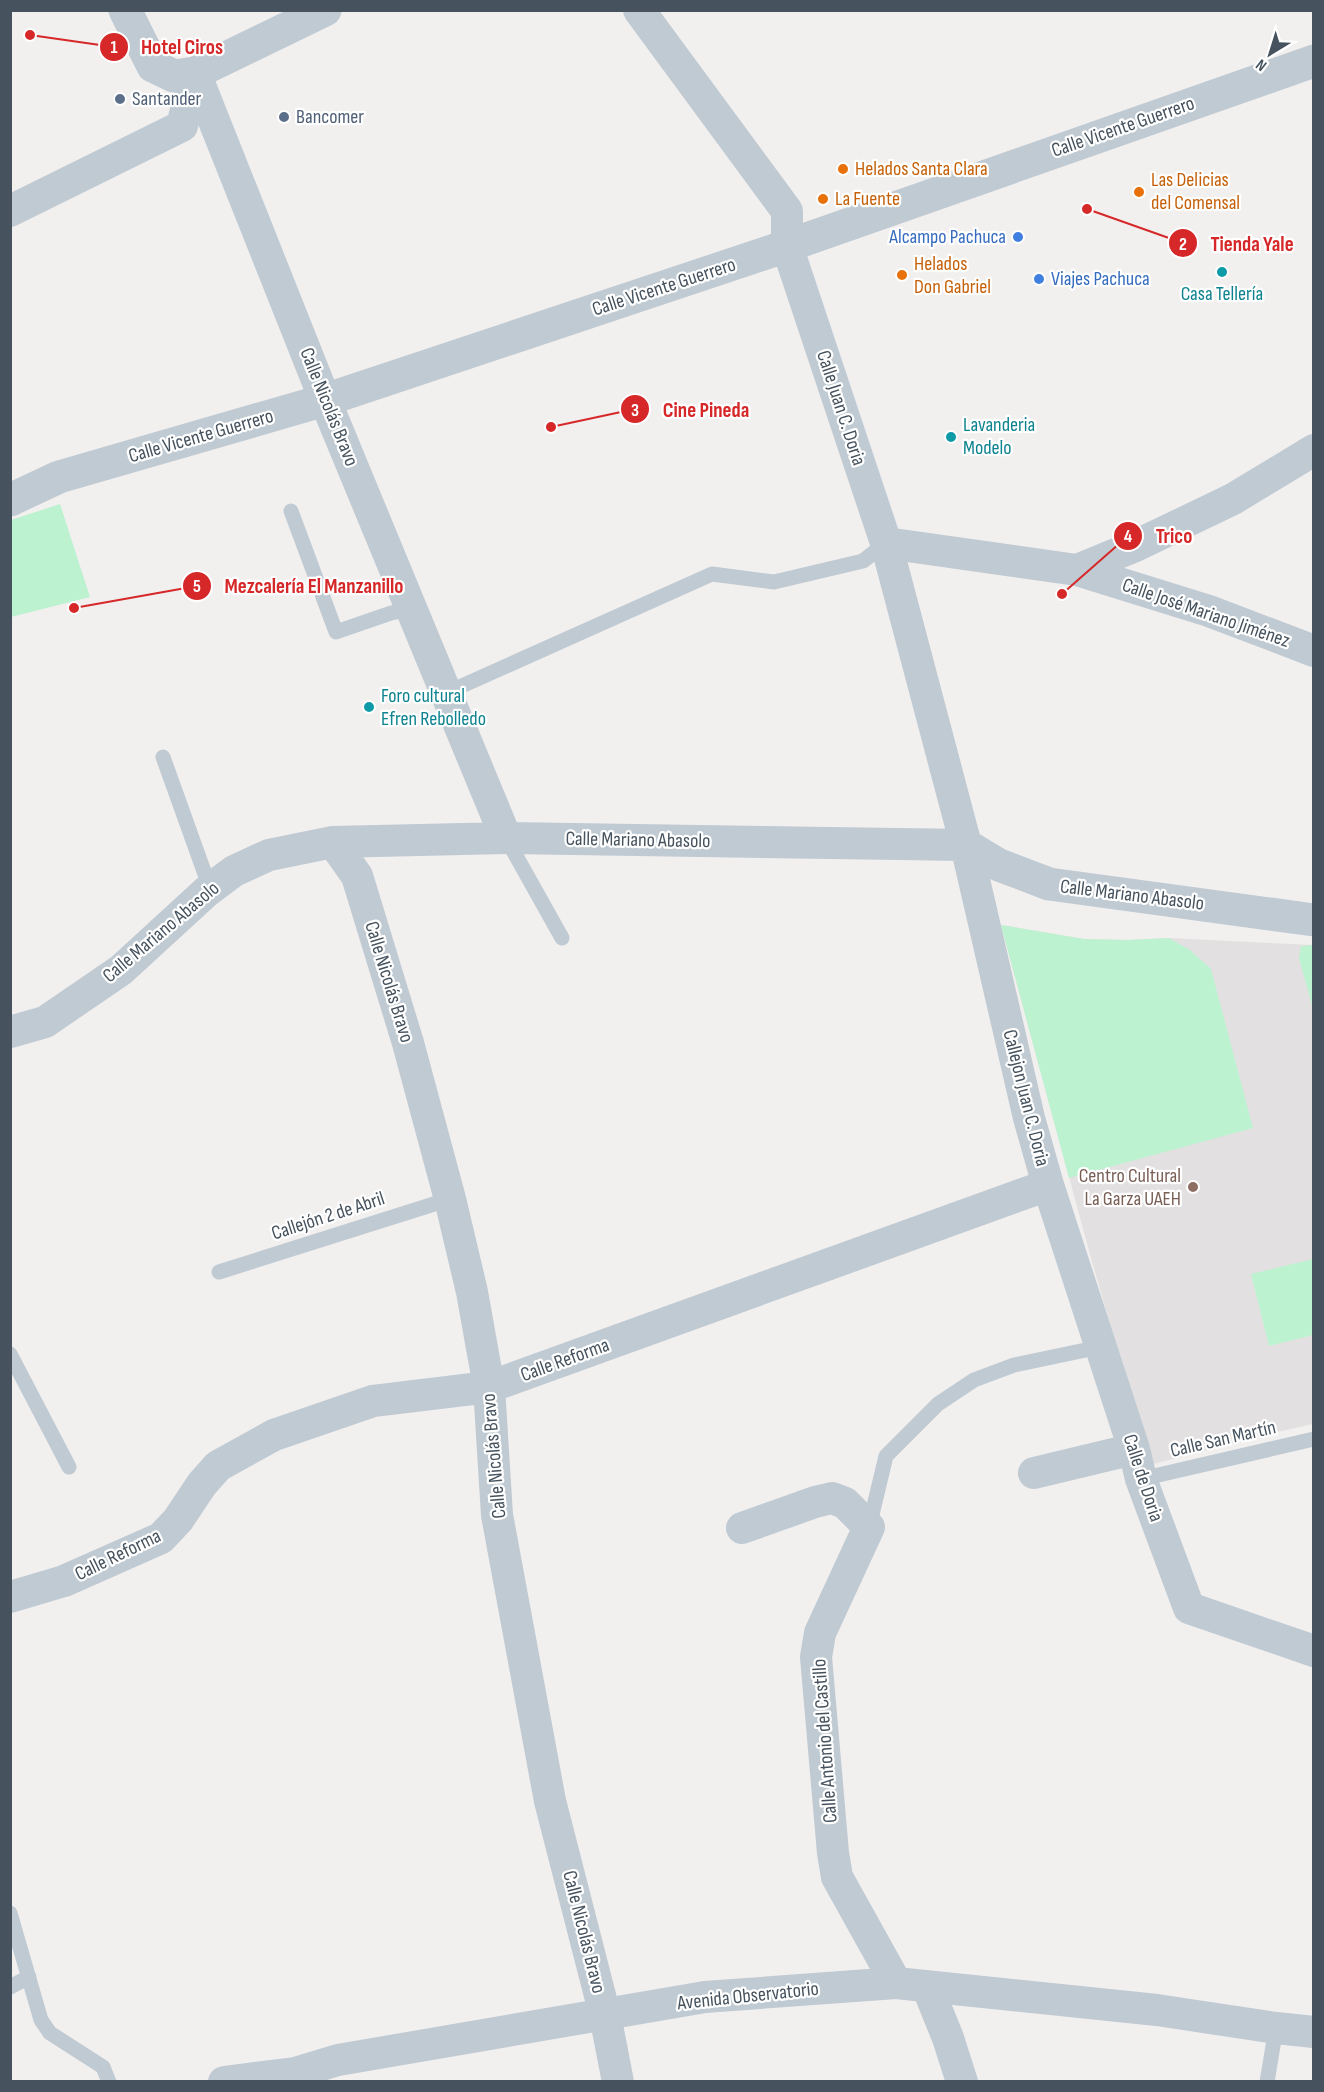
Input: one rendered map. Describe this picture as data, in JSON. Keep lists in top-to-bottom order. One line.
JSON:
{"streets":{"street":["Calle Vicente Guerrero","Calle Nicolás Bravo","Calle Juan C. Doria","Calle José Mariano Jiménez","Calle Mariano Abasolo","Callejon Juan C. Doria","Calle Reforma","Calle de Doria","Calle Antonio del Castillo","Avenida Observatorio"],"lane":["Callejón 2 de Abril","Calle San Martín"]},"crossings":[["Calle Vicente Guerrero","Calle Nicolás Bravo"],["Calle Vicente Guerrero","Calle Juan C. Doria"],["Calle Nicolás Bravo","Calle Mariano Abasolo"],["Calle Nicolás Bravo","Callejón 2 de Abril"],["Calle Nicolás Bravo","Calle Reforma"],["Calle Nicolás Bravo","Avenida Observatorio"],["Calle Juan C. Doria","Calle José Mariano Jiménez"],["Calle Juan C. Doria","Calle Mariano Abasolo"],["Calle Juan C. Doria","Callejon Juan C. Doria"],["Calle Mariano Abasolo","Callejon Juan C. Doria"],["Callejon Juan C. Doria","Calle Reforma"],["Callejon Juan C. Doria","Calle de Doria"],["Callejon Juan C. Doria","Calle Antonio del Castillo"],["Calle San Martín","Calle de Doria"],["Calle de Doria","Calle Antonio del Castillo"],["Calle Antonio del Castillo","Avenida Observatorio"]],"places":["Hotel Ciros","Santander","Bancomer","Helados Santa Clara","Las Delicias del Comensal","La Fuente","Tienda Yale","Alcampo Pachuca","Casa Tellería","Helados Don Gabriel","Viajes Pachuca","Cine Pineda","Lavanderia Modelo","Trico","Mezcalería El Manzanillo","Foro cultural Efren Rebolledo","Centro Cultural La Garza UAEH"],"north":"bottom left"}
